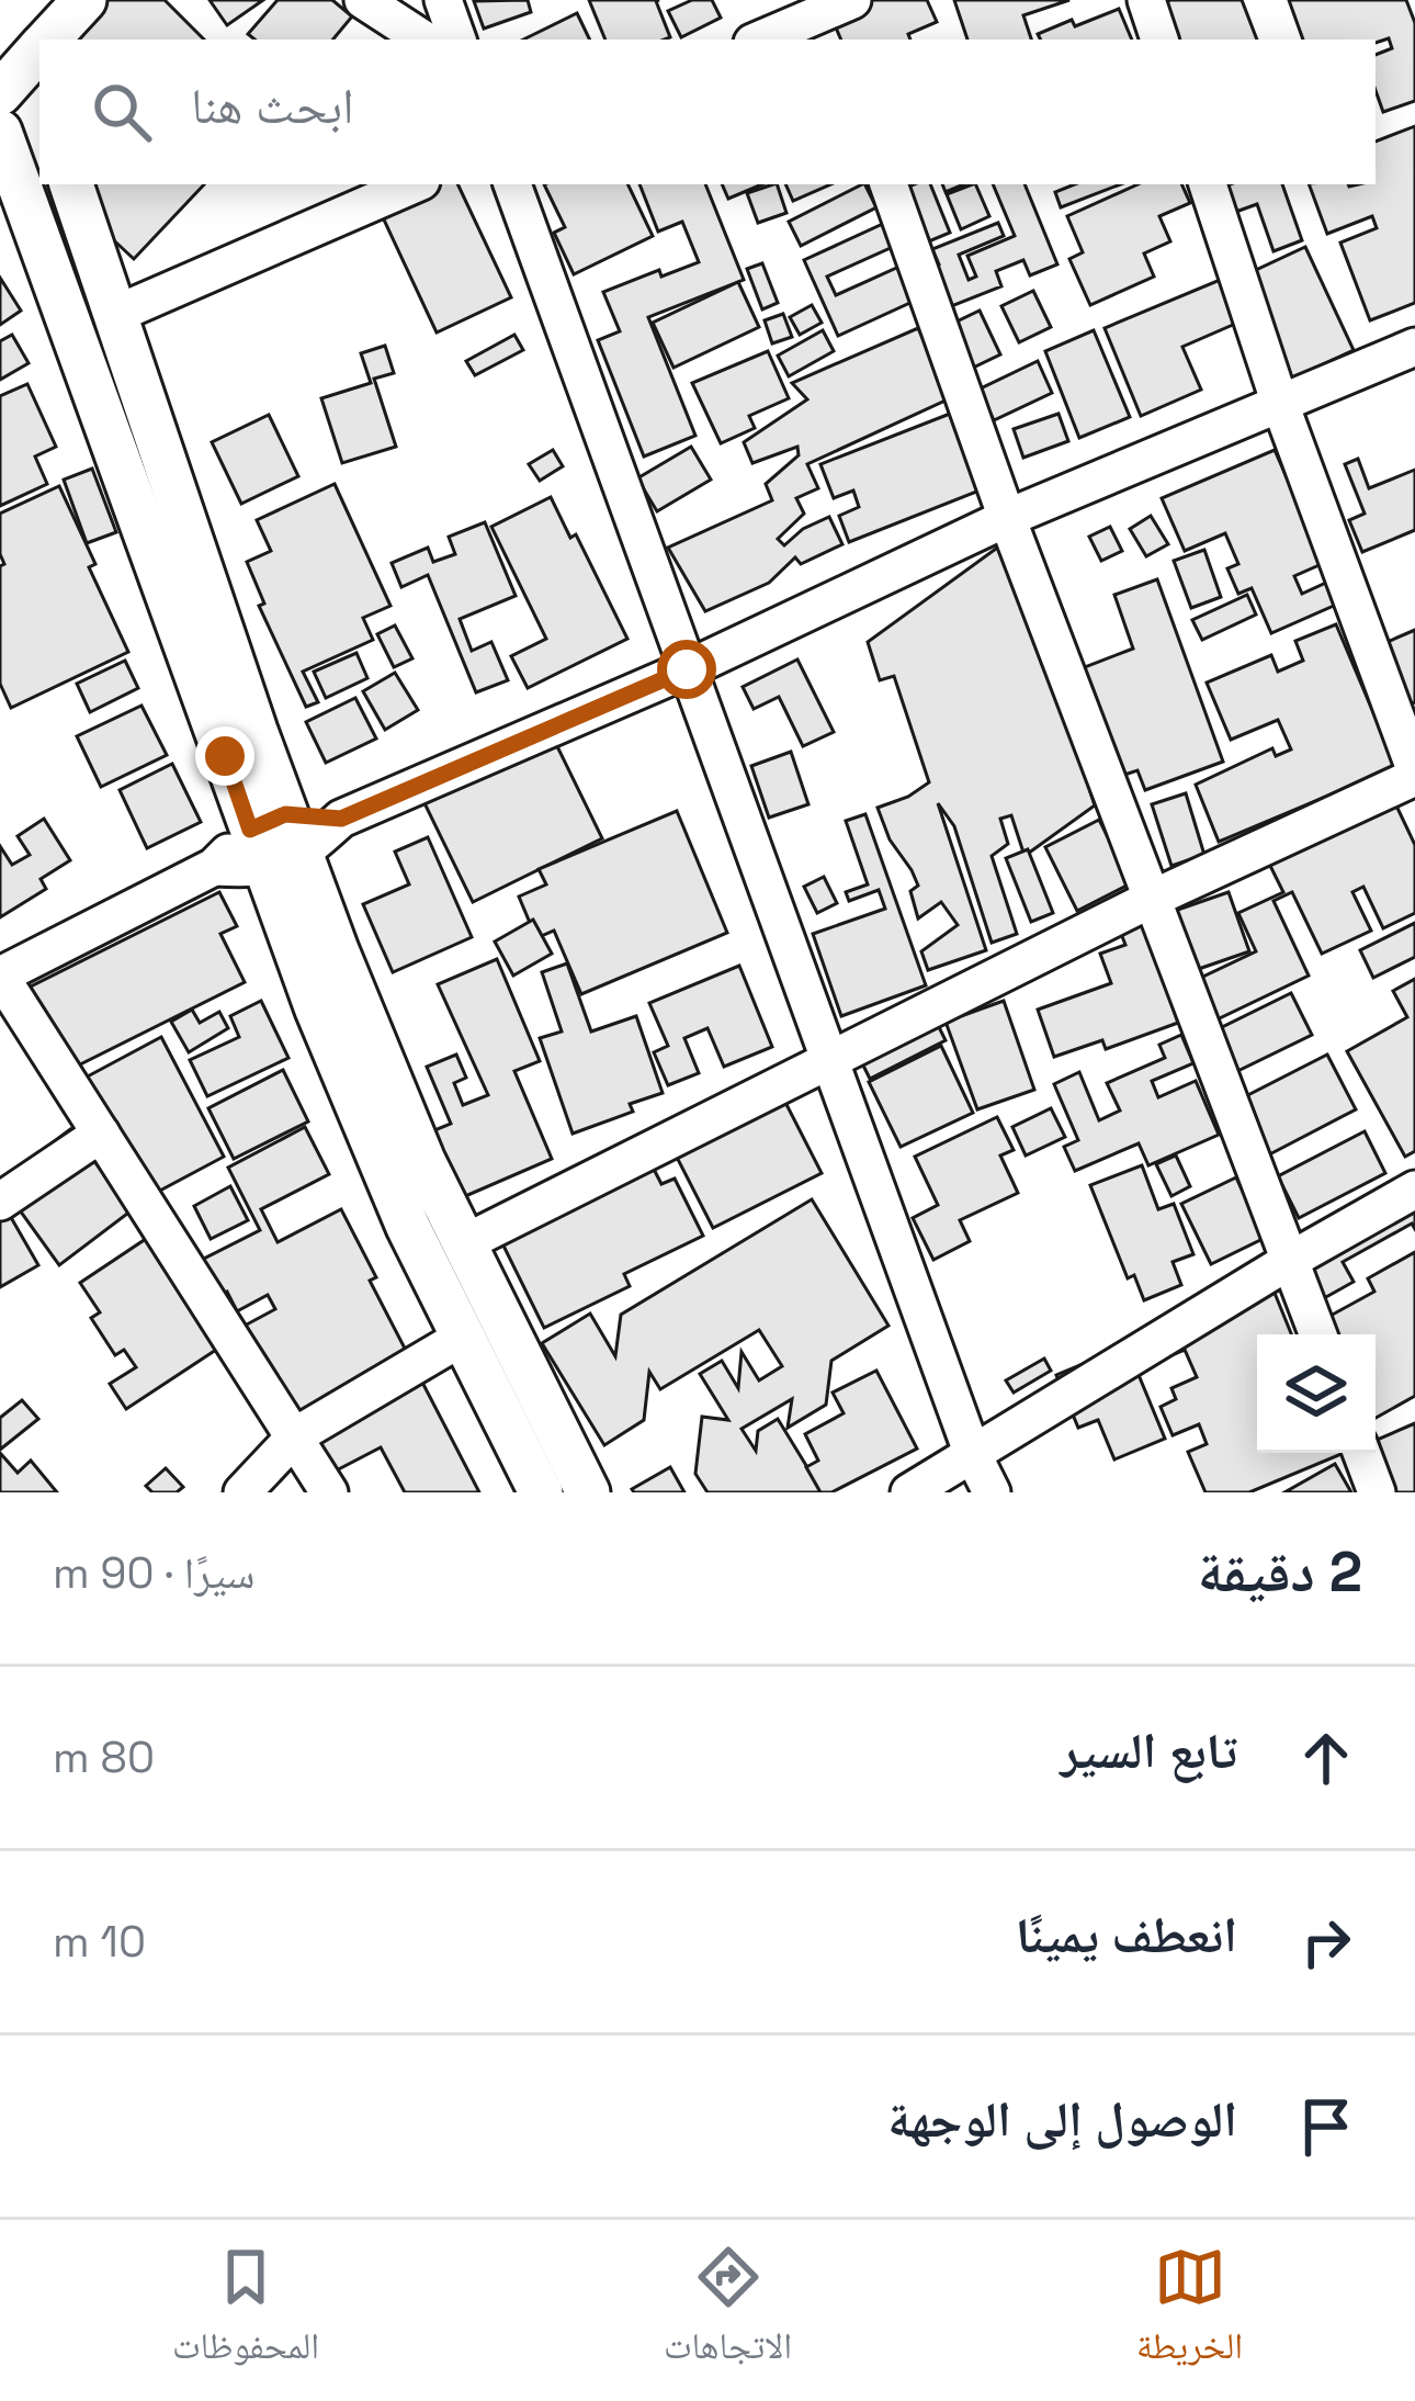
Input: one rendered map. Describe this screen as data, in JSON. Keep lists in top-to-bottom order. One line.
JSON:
{"page":{"search":"ابحث هنا","heading":["2 دقيقة","سيرًا · 90 m"],"list":[["تابع السير","80 m"],["انعطف يمينًا","10 m"],"الوصول إلى الوجهة"],"nav":["الخريطة","الاتجاهات","المحفوظات"]}}
